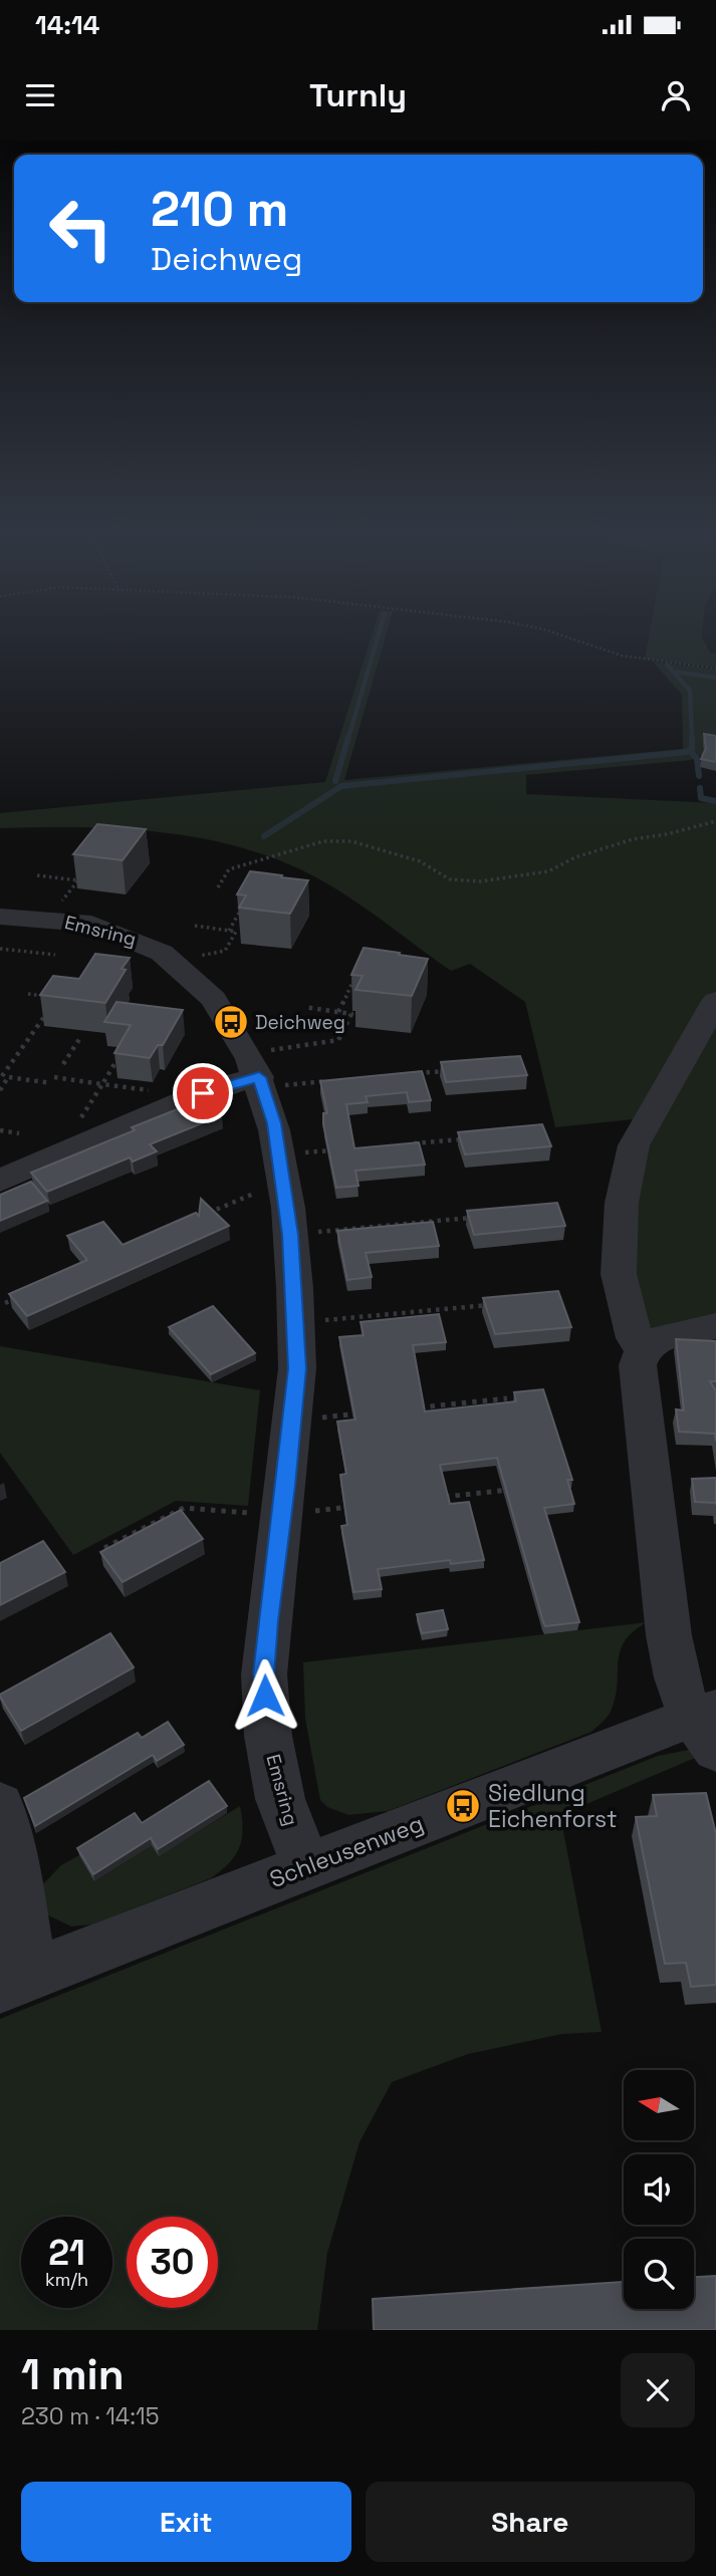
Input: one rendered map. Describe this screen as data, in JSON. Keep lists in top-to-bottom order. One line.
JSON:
{"streets":{"street":["Emsring","Schleusenweg"]},"crossings":[["Emsring","Schleusenweg"]],"places":{"bus stop":["Deichweg","Siedlung Eichenforst"]},"north":"left","page":{"status":"14:14","header":"Turnly","turn":["210 m","Deichweg"],"speed":"21 km/h","limit":"30","heading":["1 min","230 m · 14:15"],"buttons":["Exit","Share"]}}
